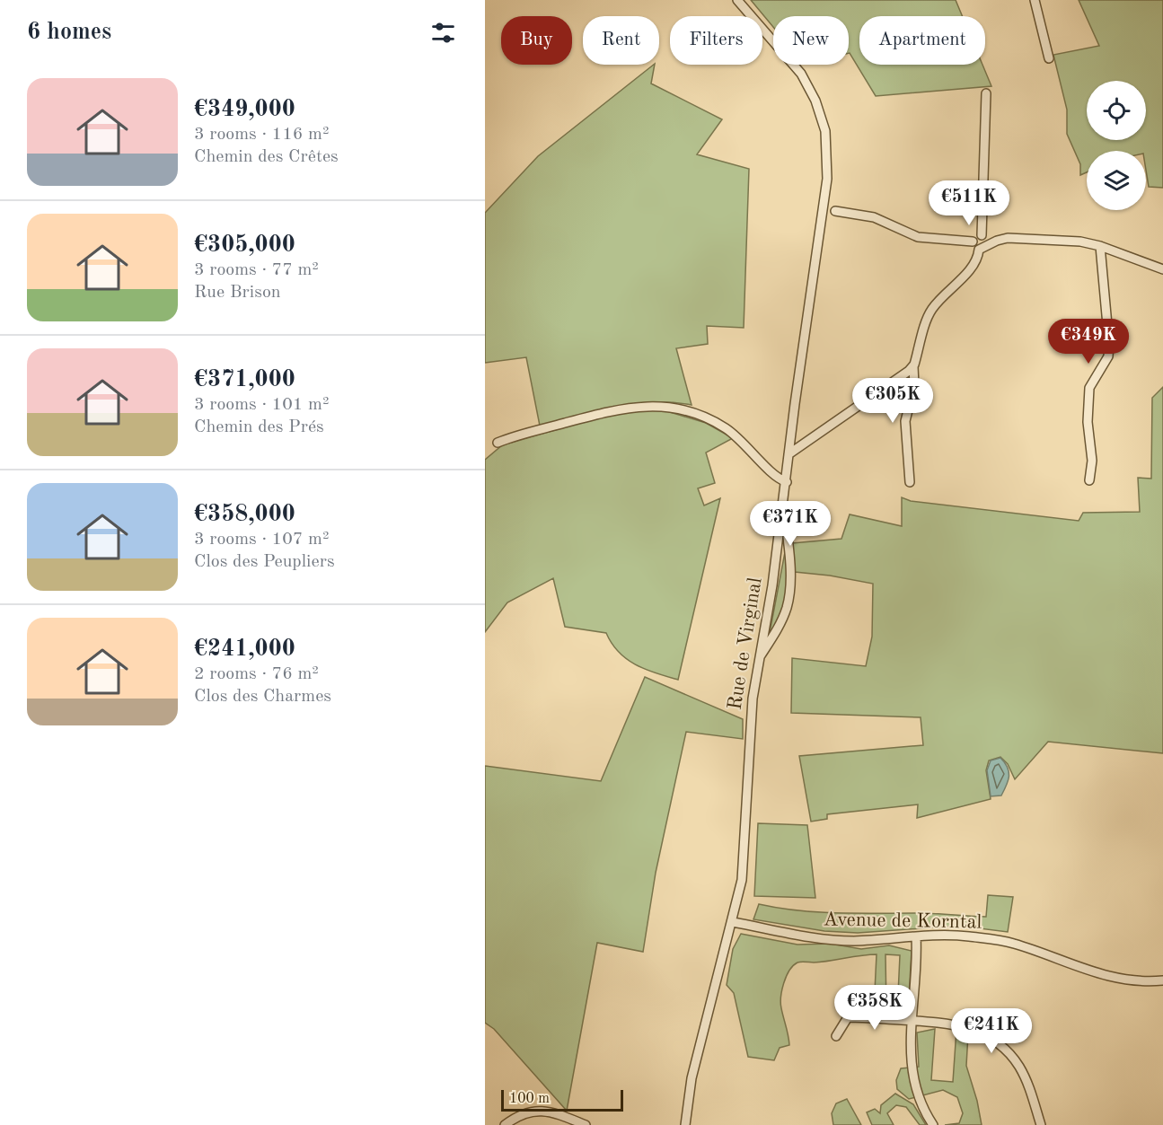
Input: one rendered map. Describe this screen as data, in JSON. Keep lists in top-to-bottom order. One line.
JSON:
{"streets":{"street":["Rue de Virginal","Avenue de Korntal"]},"crossings":[["Rue de Virginal","Avenue de Korntal"]],"scale_bar":"100 m","page":{"heading":"6 homes","chip":["Buy","Rent","Filters","New","Apartment"],"list":[{"name":"€349,000","note":"3 rooms · 116 m² · Chemin des Crêtes"},{"name":"€305,000","note":"3 rooms · 77 m² · Rue Brison"},{"name":"€371,000","note":"3 rooms · 101 m² · Chemin des Prés"},{"name":"€358,000","note":"3 rooms · 107 m² · Clos des Peupliers"},{"name":"€241,000","note":"2 rooms · 76 m² · Clos des Charmes"}],"price":["€511K","€349K","€305K","€371K","€358K","€241K"],"scale":"100 m"}}
